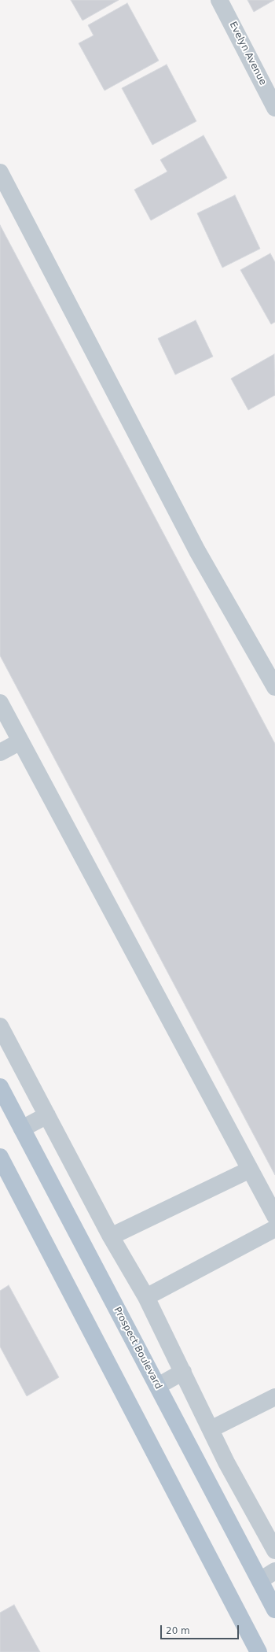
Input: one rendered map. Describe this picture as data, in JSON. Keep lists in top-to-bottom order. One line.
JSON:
{"streets":{"main road":["Prospect Boulevard"],"street":["Evelyn Avenue"]},"scale_bar":"20 m"}
